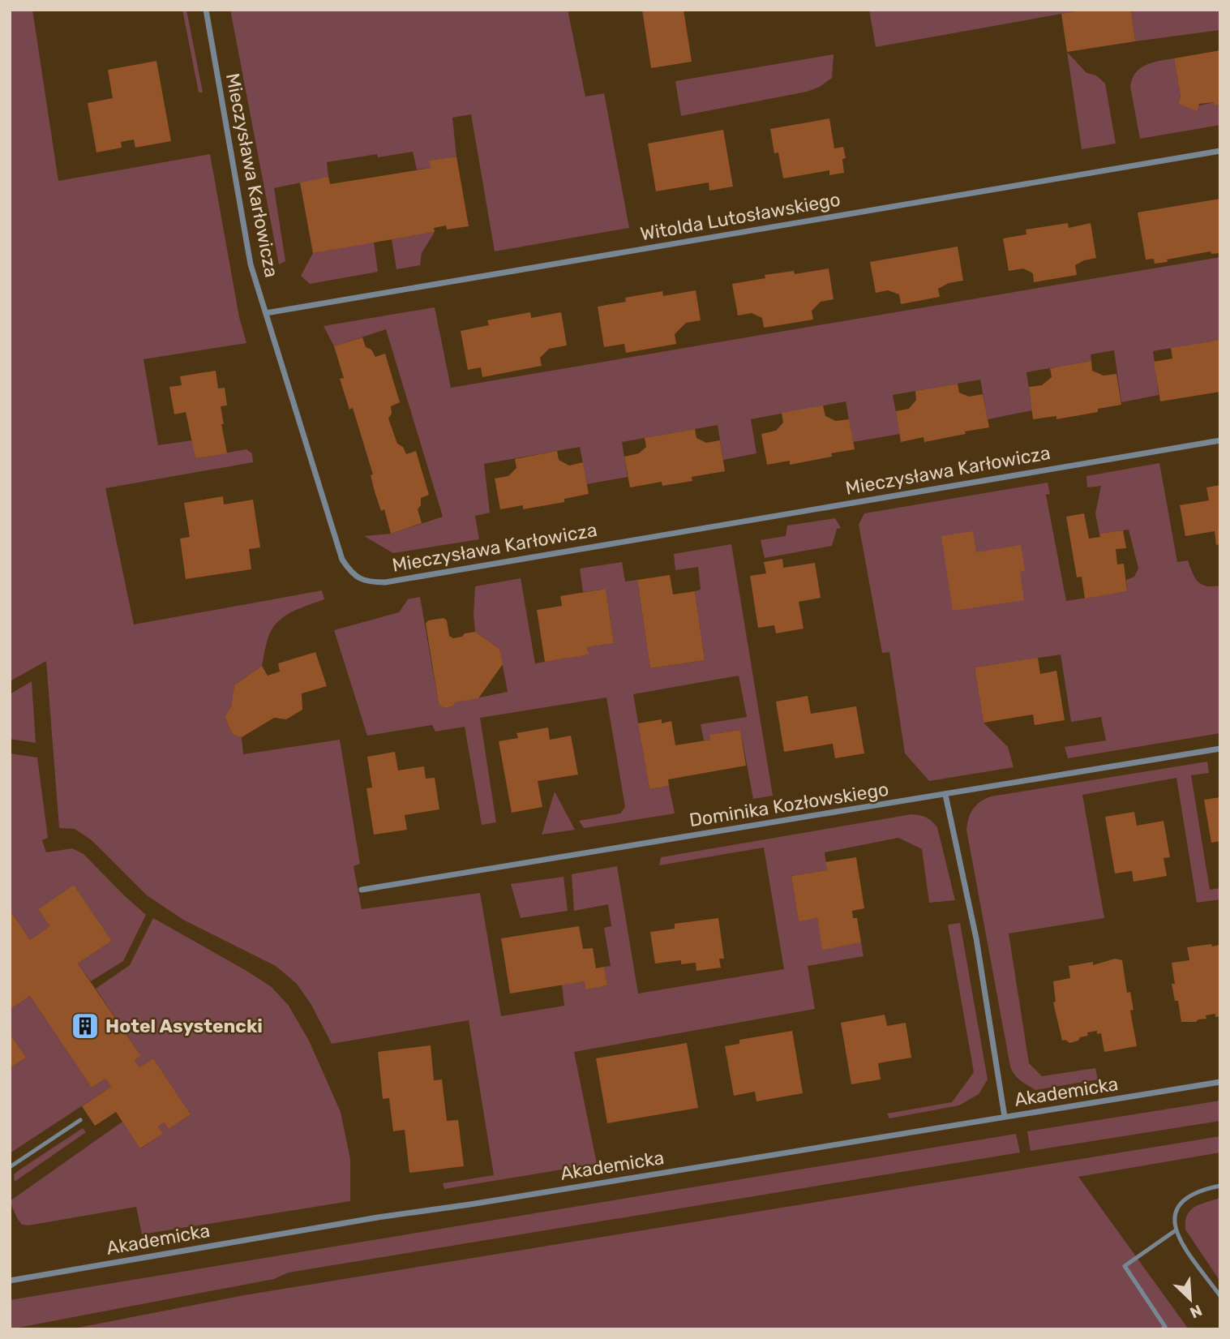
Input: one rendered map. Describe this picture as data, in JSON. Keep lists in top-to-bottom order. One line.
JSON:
{"streets":{"street":["Mieczysława Karłowicza","Witolda Lutosławskiego","Dominika Kozłowskiego","Akademicka"]},"crossings":[["Mieczysława Karłowicza","Witolda Lutosławskiego"]],"places":{"building":["Hotel Asystencki"]},"north":"bottom right"}
